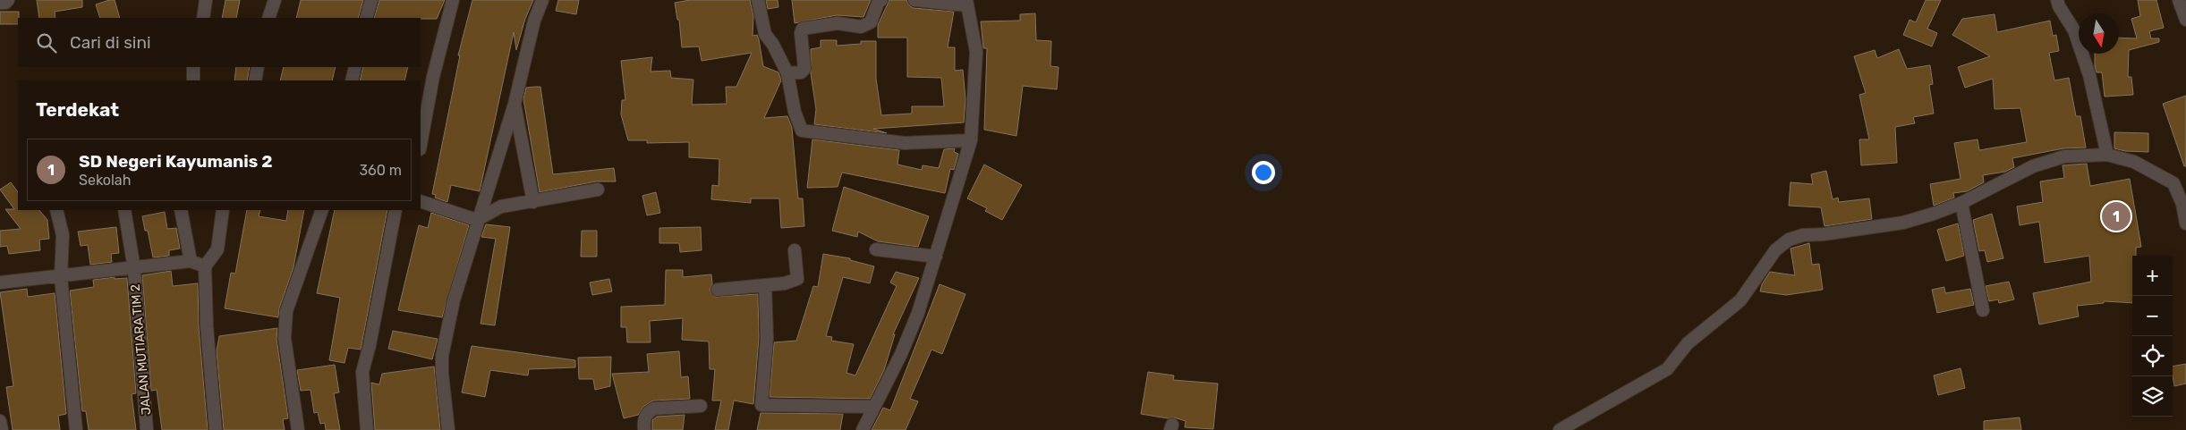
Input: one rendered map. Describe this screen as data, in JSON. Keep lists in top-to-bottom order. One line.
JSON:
{"streets":{"street":["JALAN MUTIARA TIM 2"]},"north":"bottom","page":{"search":"Cari di sini","heading":"Terdekat","list":[{"mark":"1","name":"SD Negeri Kayumanis 2","note":"Sekolah","value":"360 m"}],"pins":"1","map_buttons":["+","−"]}}
